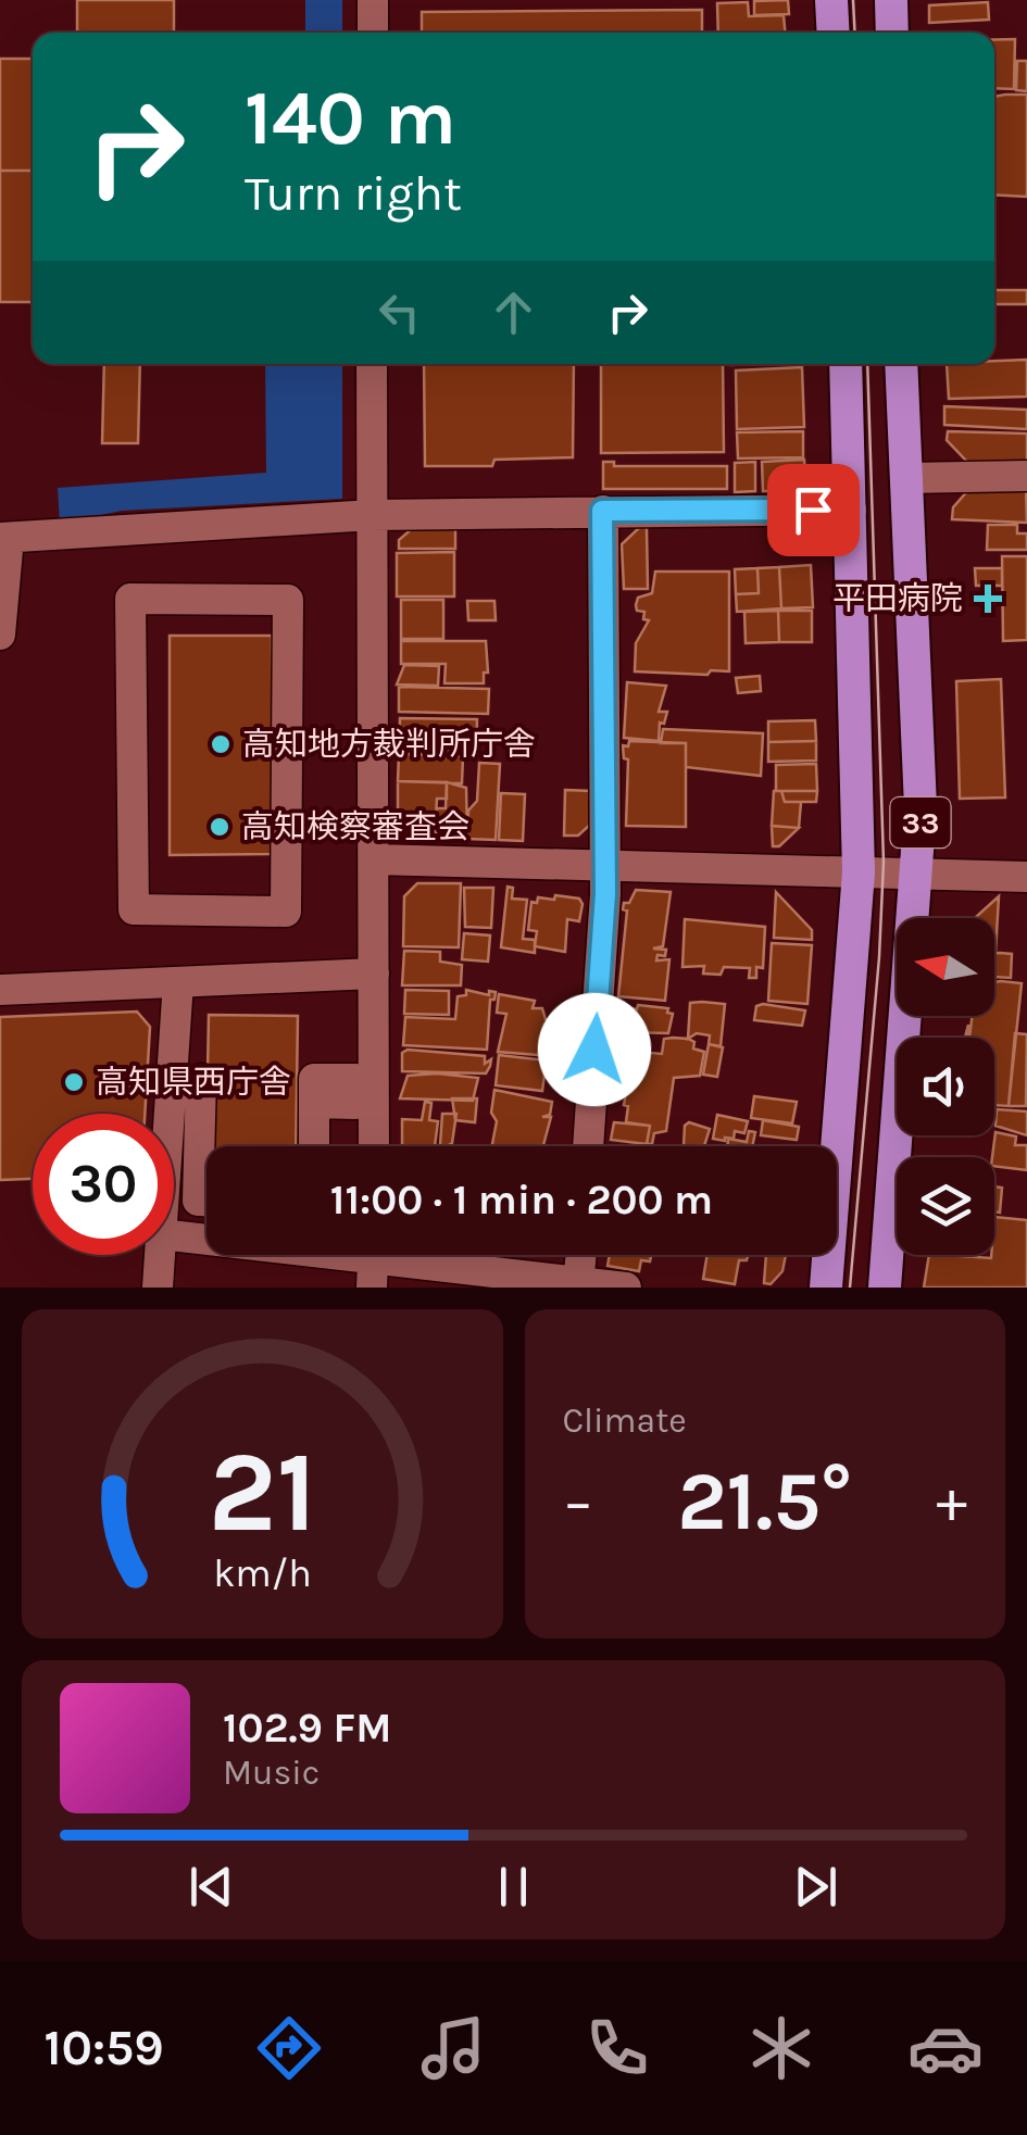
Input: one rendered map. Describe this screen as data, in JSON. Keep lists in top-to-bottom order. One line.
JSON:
{"streets":{"highway":["33"]},"places":{"health":["平田病院"],"other":["高知地方裁判所庁舎","高知検察審査会","高知県西庁舎"]},"north":"left","page":{"turn":["140 m","Turn right"],"limit":"30","trip":"11:00 · 1 min · 200 m","tile":"Climate","heat":["−","21.5°","+"],"song":["102.9 FM","Music"],"tabs":"10:59","gauge":["21","km/h"]}}
